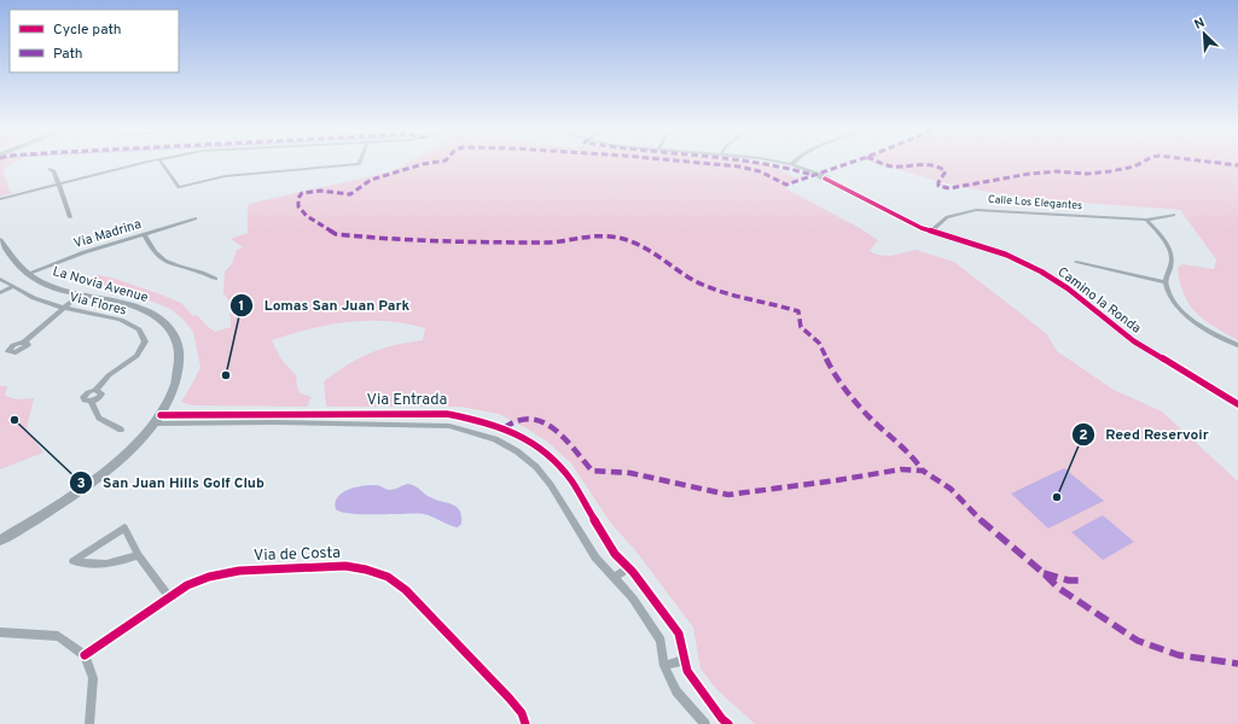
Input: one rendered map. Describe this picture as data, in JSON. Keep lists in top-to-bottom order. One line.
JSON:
{"streets":{"main road":["La Novia Avenue"],"street":["Calle Los Elegantes","Via Madrina","Camino la Ronda","Via Flores","Via Entrada","Via de Costa"]},"crossings":[["Calle Los Elegantes","Camino la Ronda"],["Via Madrina","La Novia Avenue"],["La Novia Avenue","Via Entrada"]],"places":["Lomas San Juan Park","San Juan Hills Golf Club","Reed Reservoir"],"legend":["Cycle path","Path"],"north":"top left"}
